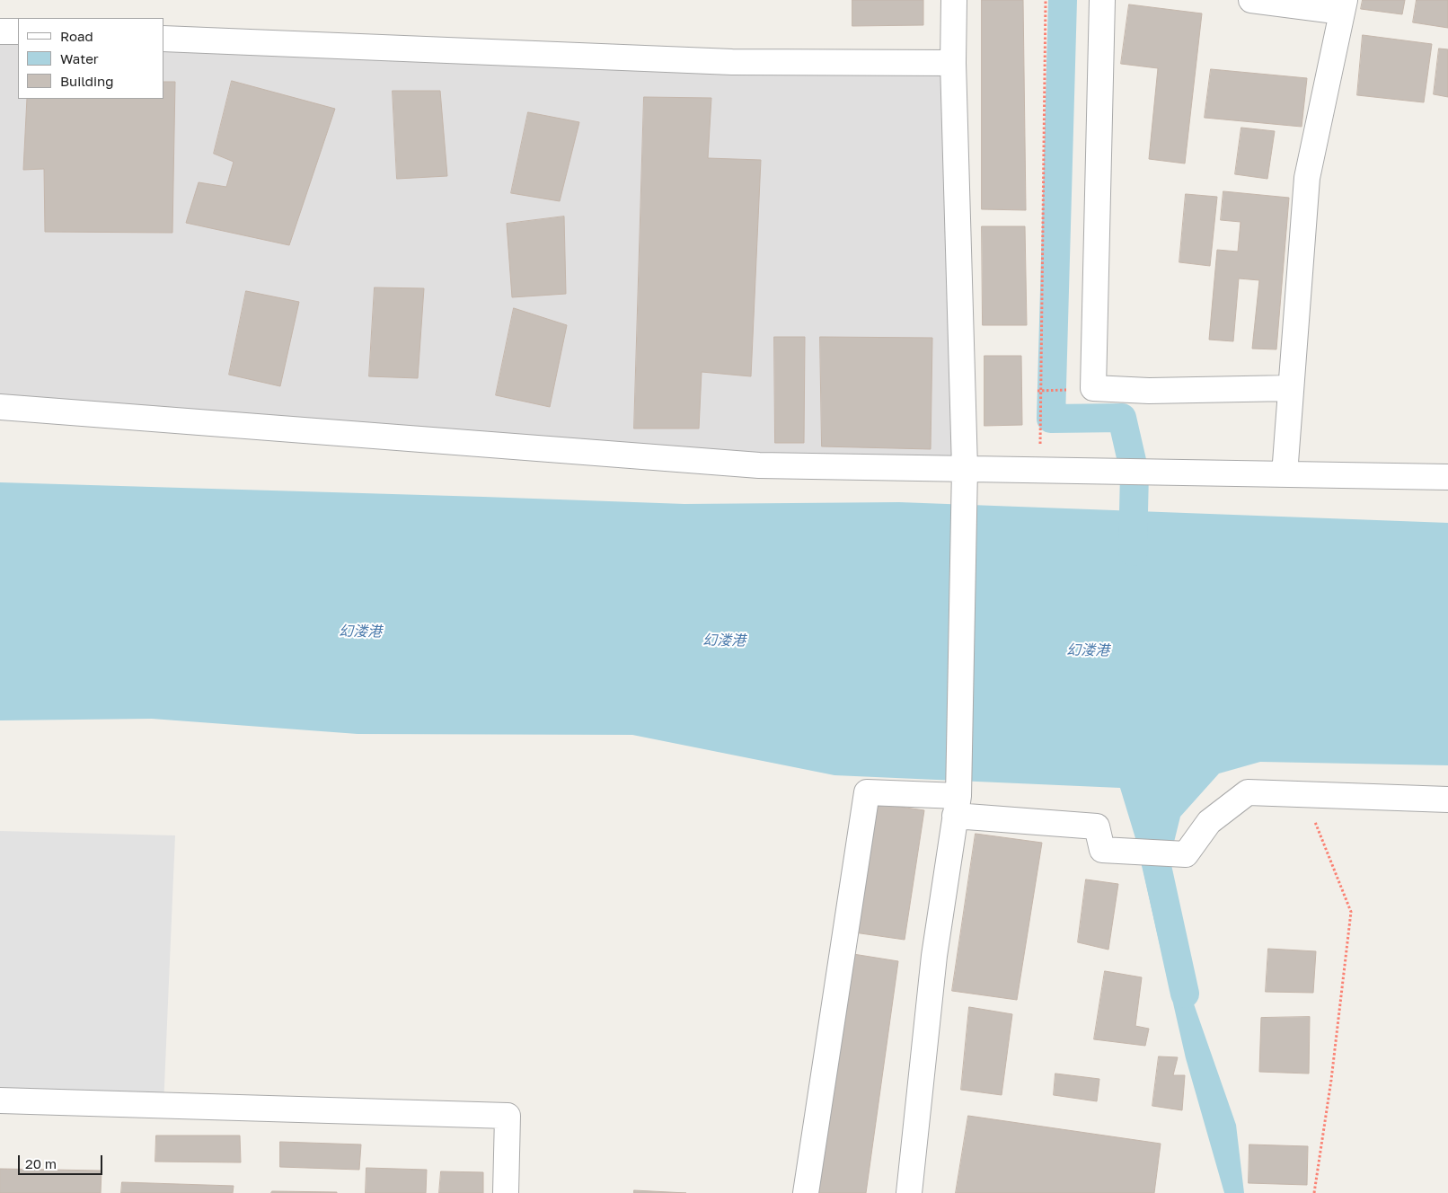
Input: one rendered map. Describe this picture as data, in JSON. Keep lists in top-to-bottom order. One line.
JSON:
{"water":["幻溇港"],"legend":["Road","Water","Building"],"scale_bar":"20 m"}
